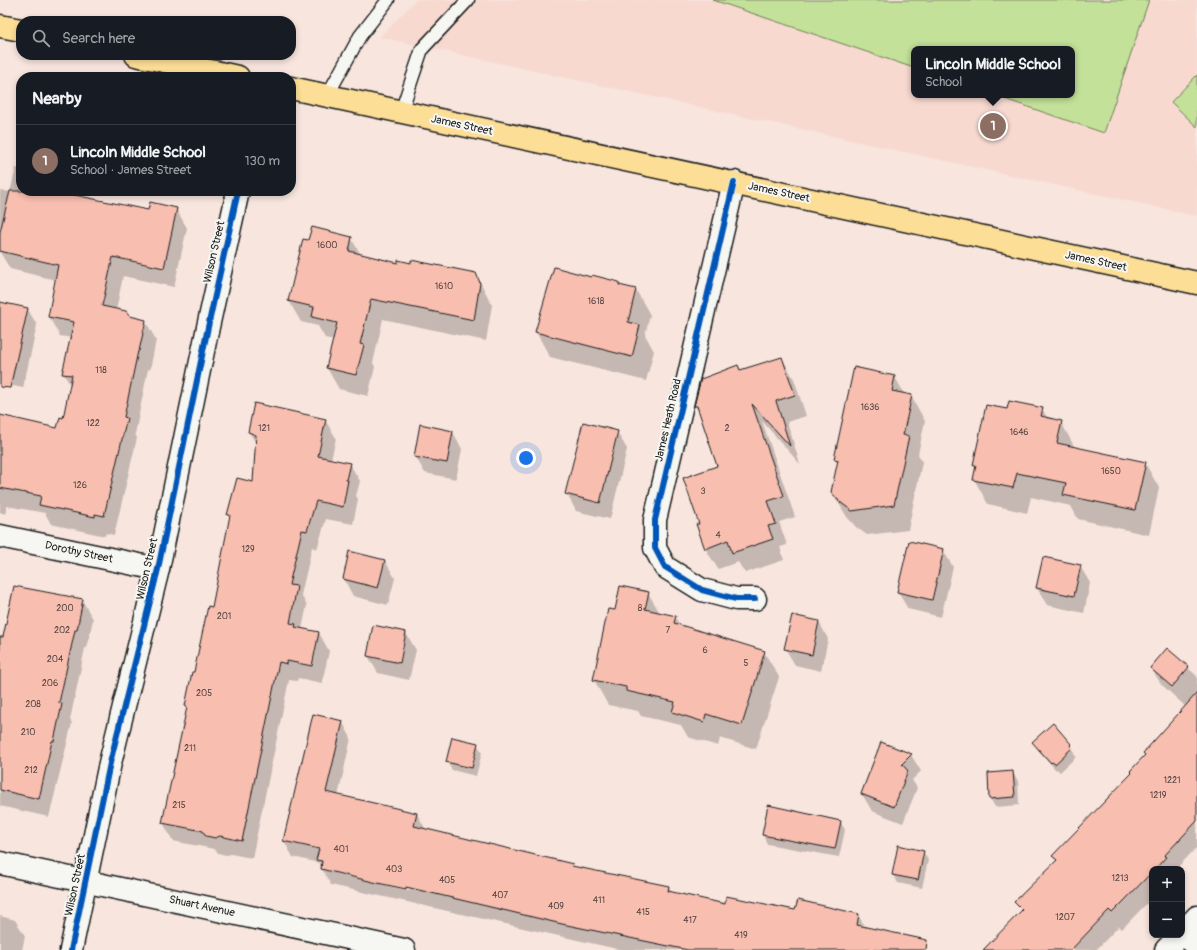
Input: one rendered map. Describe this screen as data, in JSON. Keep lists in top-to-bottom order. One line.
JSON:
{"streets":{"main road":["James Street"],"street":["Wilson Street","James Heath Road","Dorothy Street","Shuart Avenue"]},"crossings":[["James Street","James Heath Road"],["Wilson Street","Dorothy Street"],["Wilson Street","Shuart Avenue"]],"house_numbers":["1600","1610","1618","118","1636","122","121","2","1646","1650","126","3","4","129","200","8","201","202","7","6","204","5","206","205","208","210","211","212","1221","1219","215","401","403","1213","405","407","411","409","415","1207","417","419"],"page":{"search":"Search here","popup":["Lincoln Middle School","School"],"heading":"Nearby","pins":"1","list":[{"mark":"1","name":"Lincoln Middle School","note":"School · James Street","value":"130 m"}],"map_buttons":["+","−"]}}
